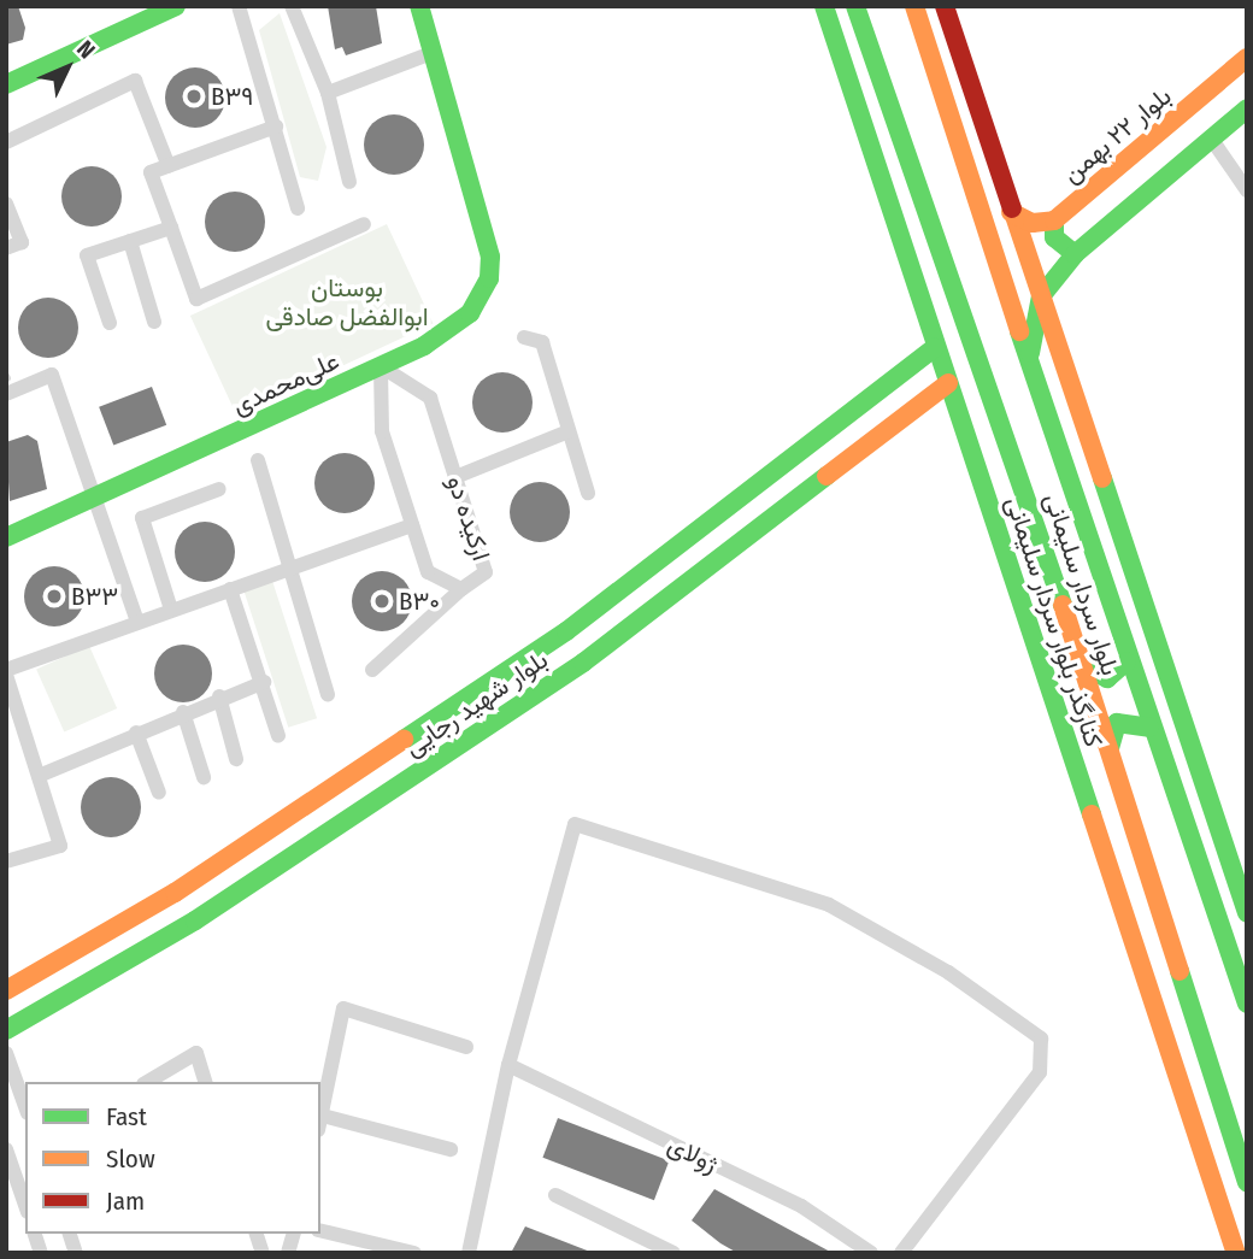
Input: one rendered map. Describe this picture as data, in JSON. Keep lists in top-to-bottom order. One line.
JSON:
{"streets":{"main road":["بلوار ۲۲ بهمن","علی‌محمدی","بلوار سردار سلیمانی","کنارگذر بلوار سردار سلیمانی","بلوار شهید رجایی"],"street":["ارکیده دو","ژولای"]},"crossings":[["علی‌محمدی","ارکیده دو"],["کنارگذر بلوار سردار سلیمانی","بلوار شهید رجایی"]],"parks":["بوستان ابوالفضل صادقی"],"places":["B۳۹","B۳۳","B۳۰"],"legend":["Fast","Slow","Jam"],"north":"top right"}
